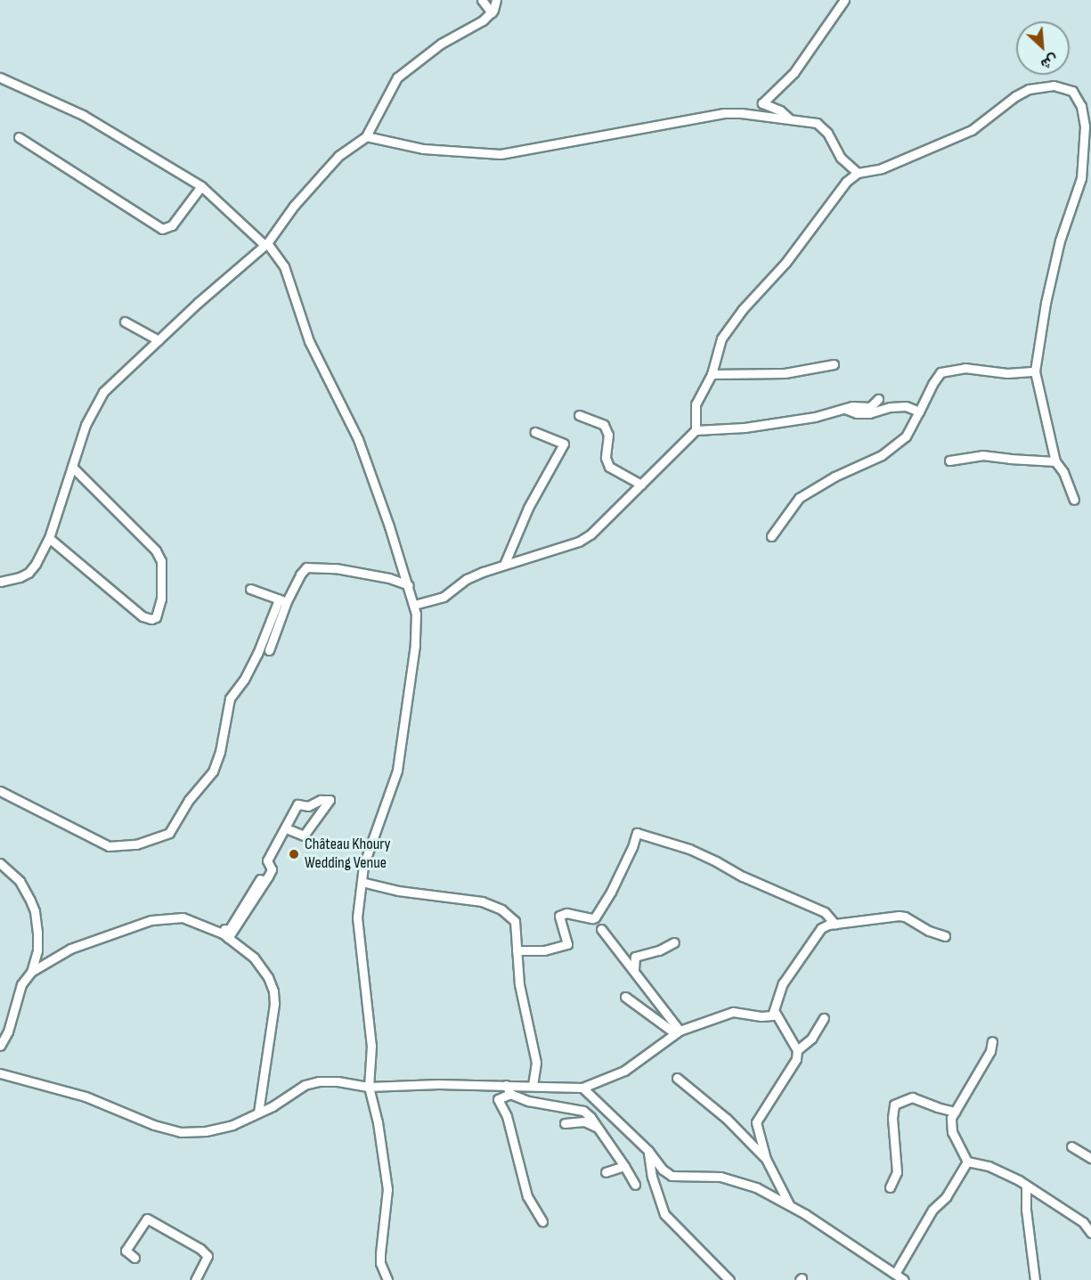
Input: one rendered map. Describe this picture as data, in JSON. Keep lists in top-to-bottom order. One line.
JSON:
{"places":["Château Khoury Wedding Venue"],"north":"bottom right"}
